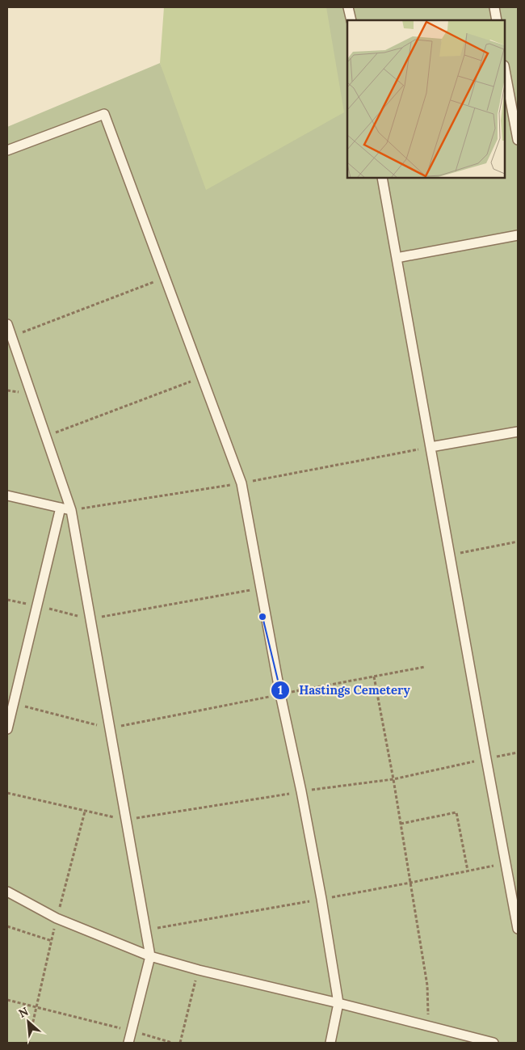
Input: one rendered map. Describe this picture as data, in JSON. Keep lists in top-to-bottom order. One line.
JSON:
{"places":["Hastings Cemetery"],"north":"top left"}
